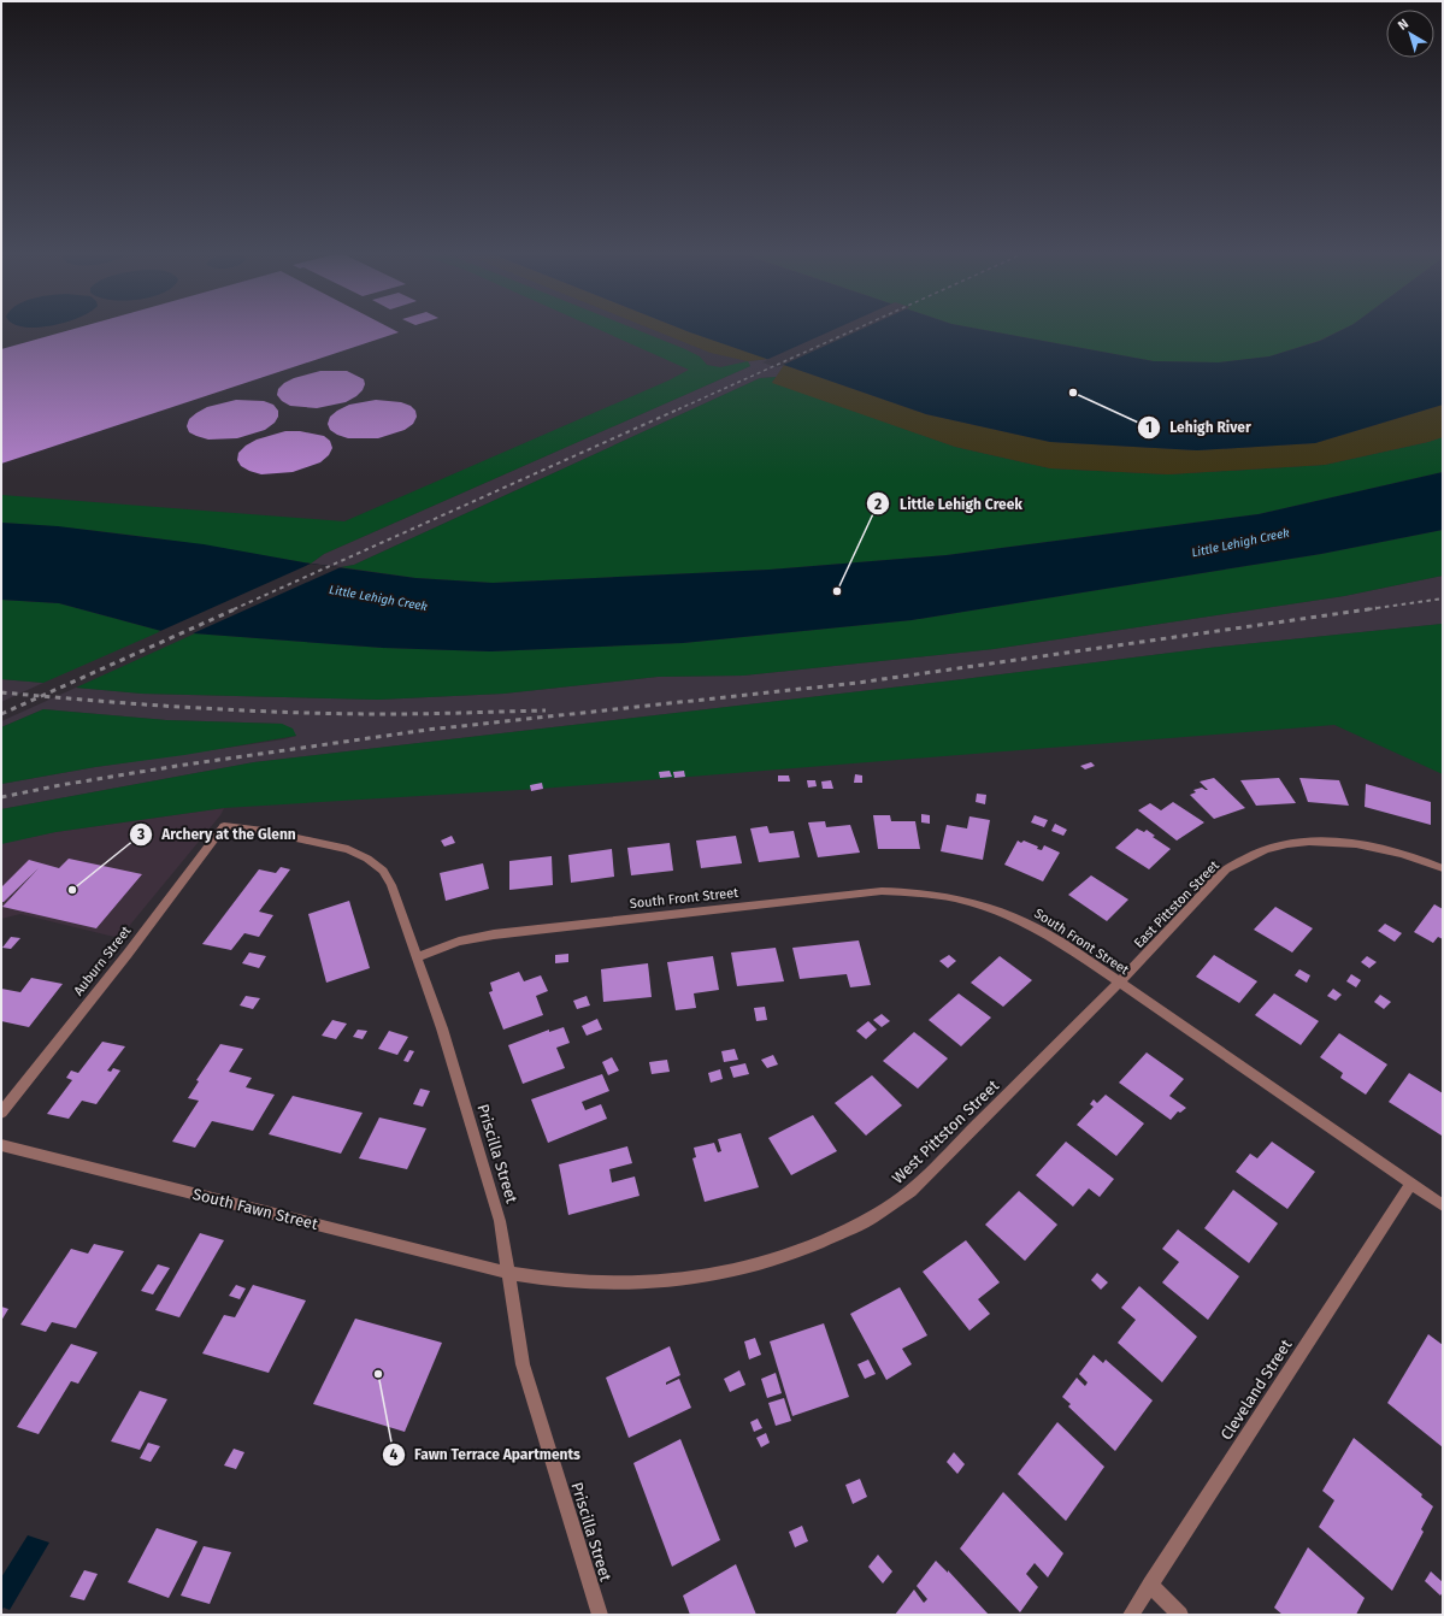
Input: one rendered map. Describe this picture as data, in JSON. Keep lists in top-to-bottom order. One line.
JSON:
{"streets":{"street":["South Front Street","East Pittston Street","Auburn Street","West Pittston Street","Priscilla Street","South Fawn Street","Cleveland Street"]},"crossings":[["South Front Street","East Pittston Street"],["South Front Street","West Pittston Street"],["South Front Street","Priscilla Street"],["South Front Street","Cleveland Street"],["East Pittston Street","West Pittston Street"],["Auburn Street","Priscilla Street"],["West Pittston Street","Priscilla Street"],["West Pittston Street","South Fawn Street"],["Priscilla Street","South Fawn Street"]],"water":["Little Lehigh Creek"],"places":["Lehigh River","Little Lehigh Creek","Archery at the Glenn","Fawn Terrace Apartments"],"north":"top left"}
